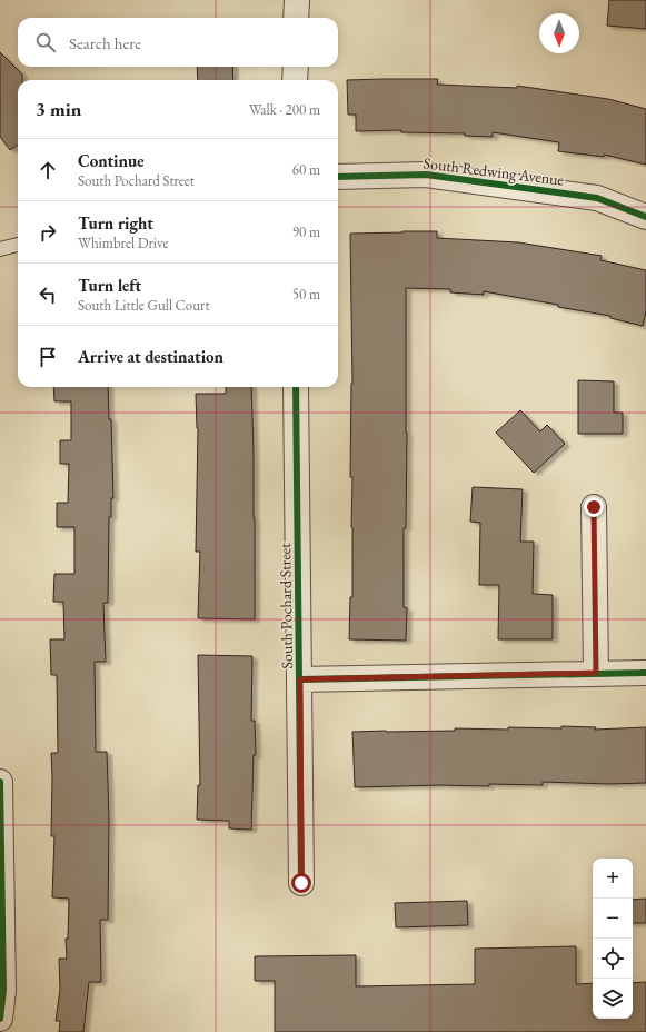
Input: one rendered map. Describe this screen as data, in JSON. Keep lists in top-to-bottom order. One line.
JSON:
{"streets":{"street":["South Redwing Avenue","South Pochard Street"]},"north":"bottom","page":{"search":"Search here","heading":["3 min","Walk · 200 m"],"list":[["Continue","South Pochard Street","60 m"],["Turn right","Whimbrel Drive","90 m"],["Turn left","South Little Gull Court","50 m"],"Arrive at destination"],"map_buttons":["+","−"]}}
